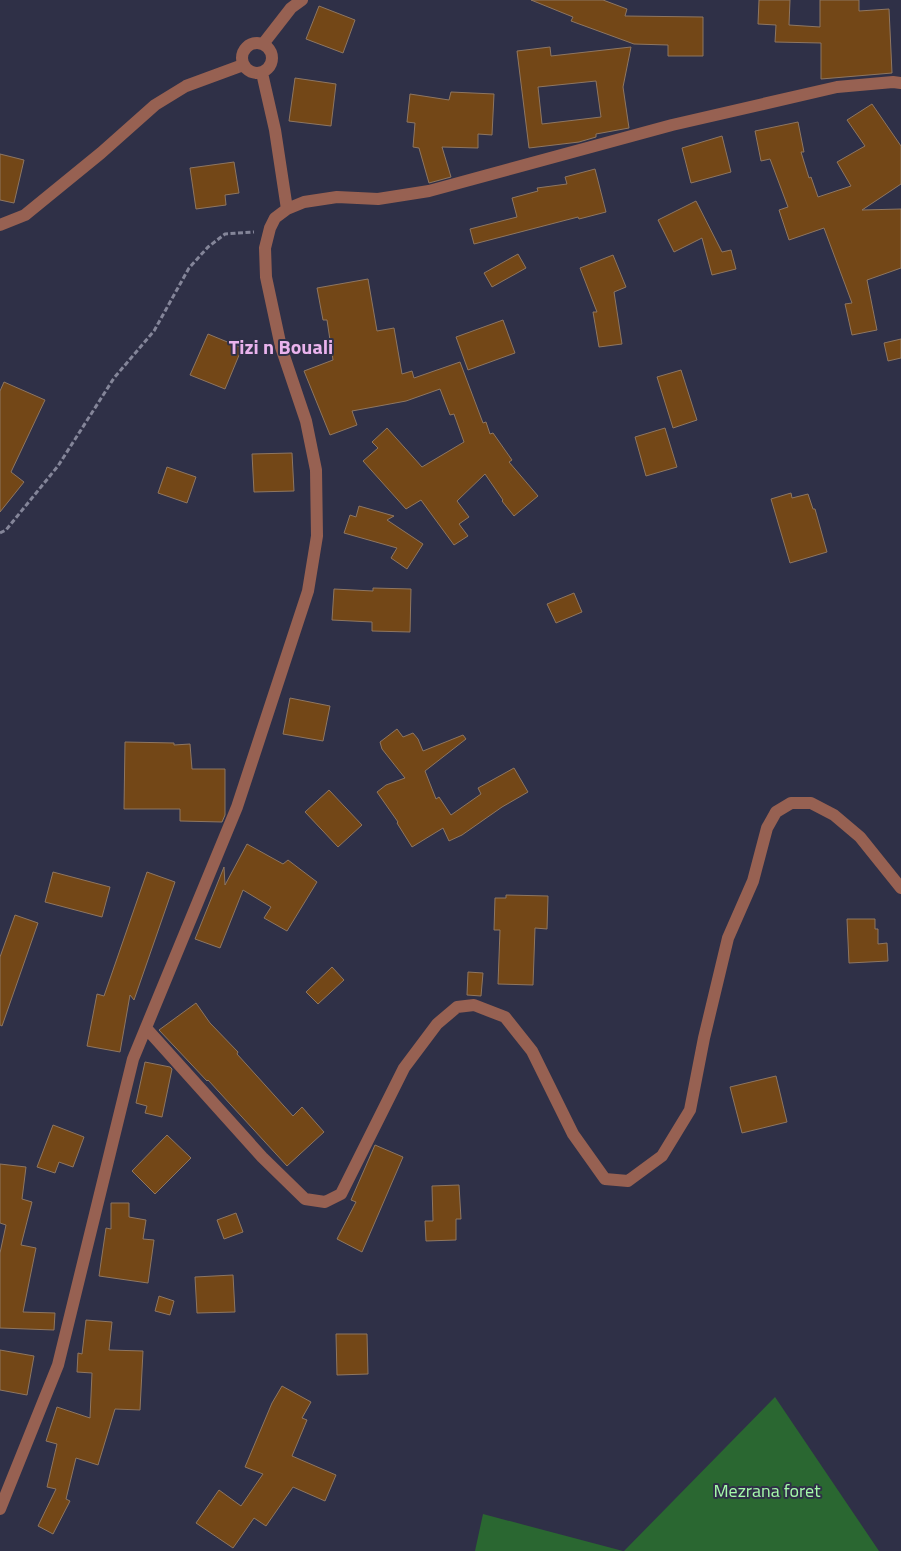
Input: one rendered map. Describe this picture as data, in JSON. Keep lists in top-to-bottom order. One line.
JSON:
{"districts":["Tizi n Bouali"],"parks":["Mezrana foret"]}
